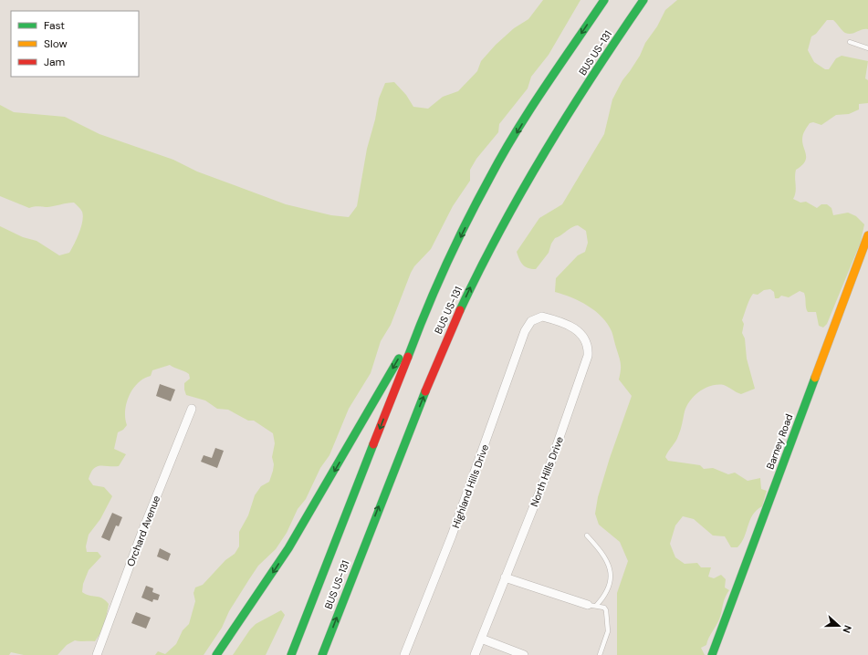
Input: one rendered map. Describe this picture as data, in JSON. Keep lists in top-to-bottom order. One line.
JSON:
{"streets":{"main road":["BUS US-131","Barney Road"],"street":["North Hills Drive","Highland Hills Drive","Orchard Avenue"]},"crossings":[["North Hills Drive","Highland Hills Drive"]],"legend":["Fast","Slow","Jam"],"north":"right"}
